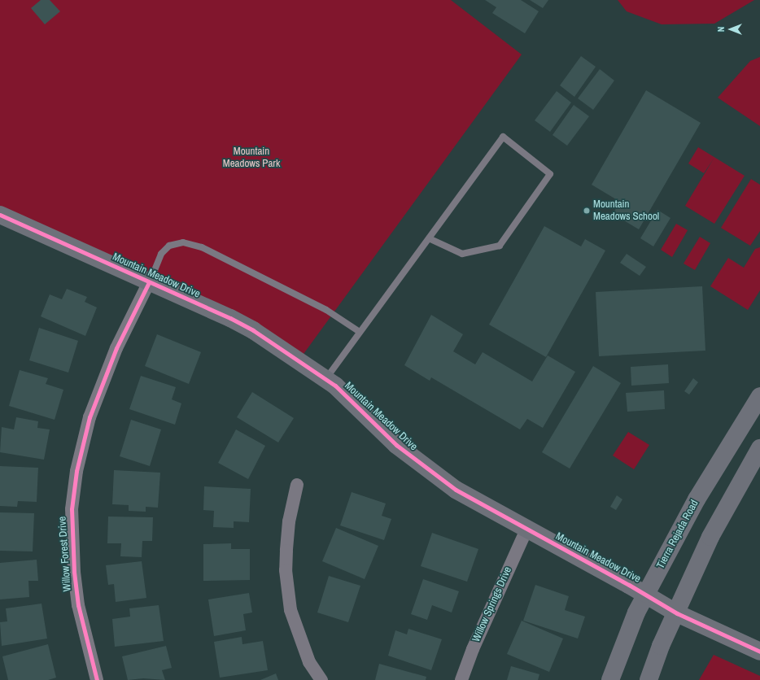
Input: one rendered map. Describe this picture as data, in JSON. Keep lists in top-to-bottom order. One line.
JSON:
{"streets":{"street":["Mountain Meadow Drive","Tierra Rejada Road","Willow Forest Drive","Willow Springs Drive"]},"crossings":[["Mountain Meadow Drive","Tierra Rejada Road"],["Mountain Meadow Drive","Willow Forest Drive"],["Mountain Meadow Drive","Willow Springs Drive"]],"parks":["Mountain Meadows Park"],"places":["Mountain Meadows School"],"north":"left"}
